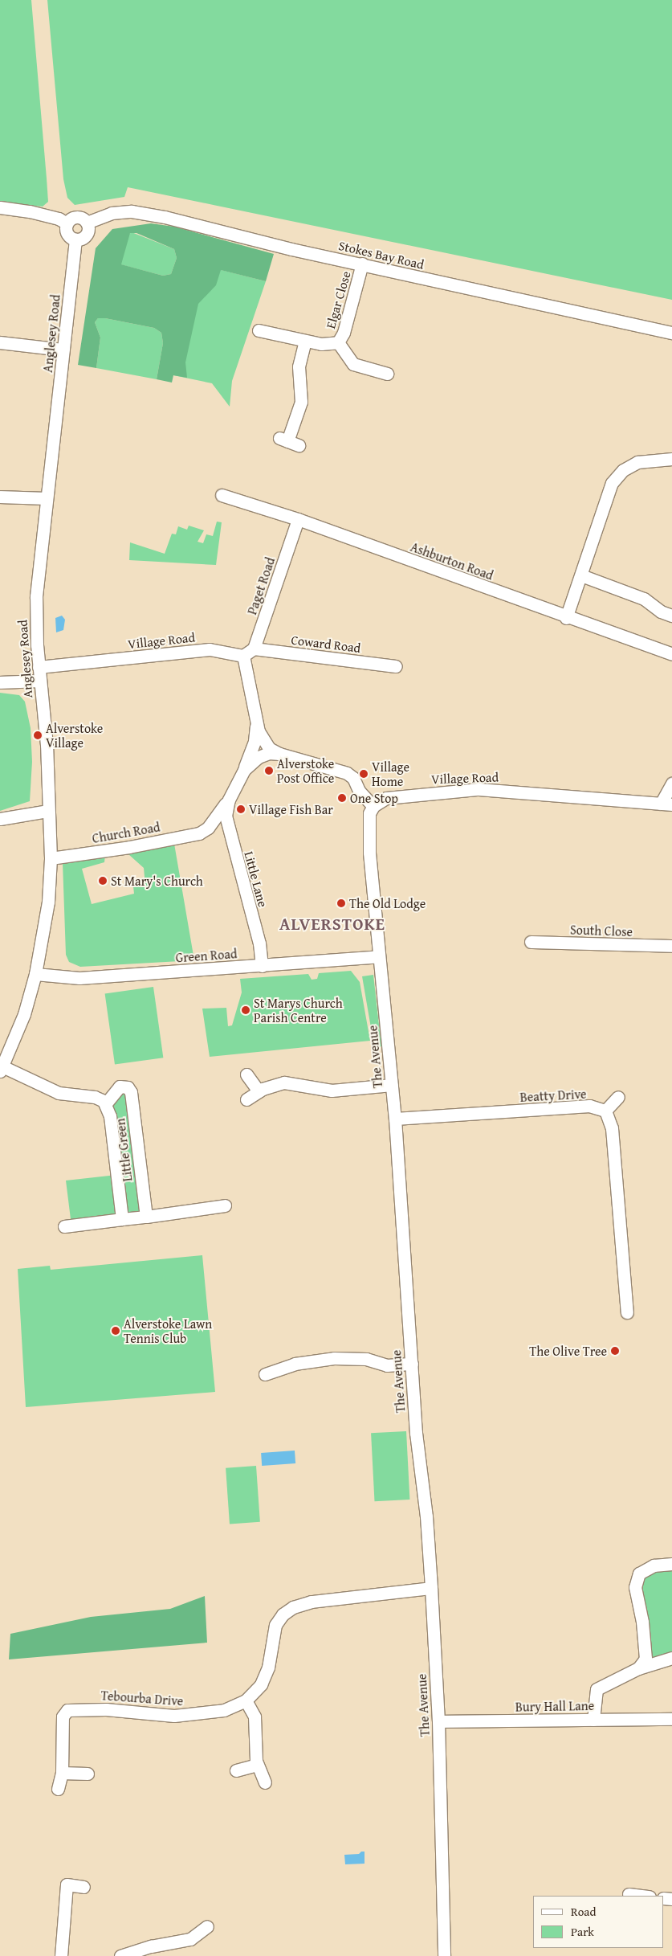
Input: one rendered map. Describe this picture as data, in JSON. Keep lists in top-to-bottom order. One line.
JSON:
{"streets":{"street":["Stokes Bay Road","Elgar Close","Anglesey Road","Ashburton Road","Paget Road","Village Road","Coward Road","Church Road","Little Lane","South Close","Green Road","The Avenue","Beatty Drive","Little Green","Tebourba Drive","Bury Hall Lane"]},"crossings":[["Stokes Bay Road","Elgar Close"],["Stokes Bay Road","Anglesey Road"],["Anglesey Road","Village Road"],["Anglesey Road","Church Road"],["Anglesey Road","Green Road"],["Anglesey Road","Little Green"],["Ashburton Road","Paget Road"],["Paget Road","Coward Road"],["Village Road","The Avenue"],["Church Road","Little Lane"],["Little Lane","Green Road"],["Green Road","The Avenue"],["The Avenue","Beatty Drive"],["The Avenue","Tebourba Drive"],["The Avenue","Bury Hall Lane"]],"districts":["ALVERSTOKE"],"places":["Alverstoke Village","Alverstoke Post Office","Village Home","One Stop","Village Fish Bar","St Mary's Church","The Old Lodge","St Marys Church Parish Centre","Alverstoke Lawn Tennis Club","The Olive Tree"],"legend":["Road","Park"]}
